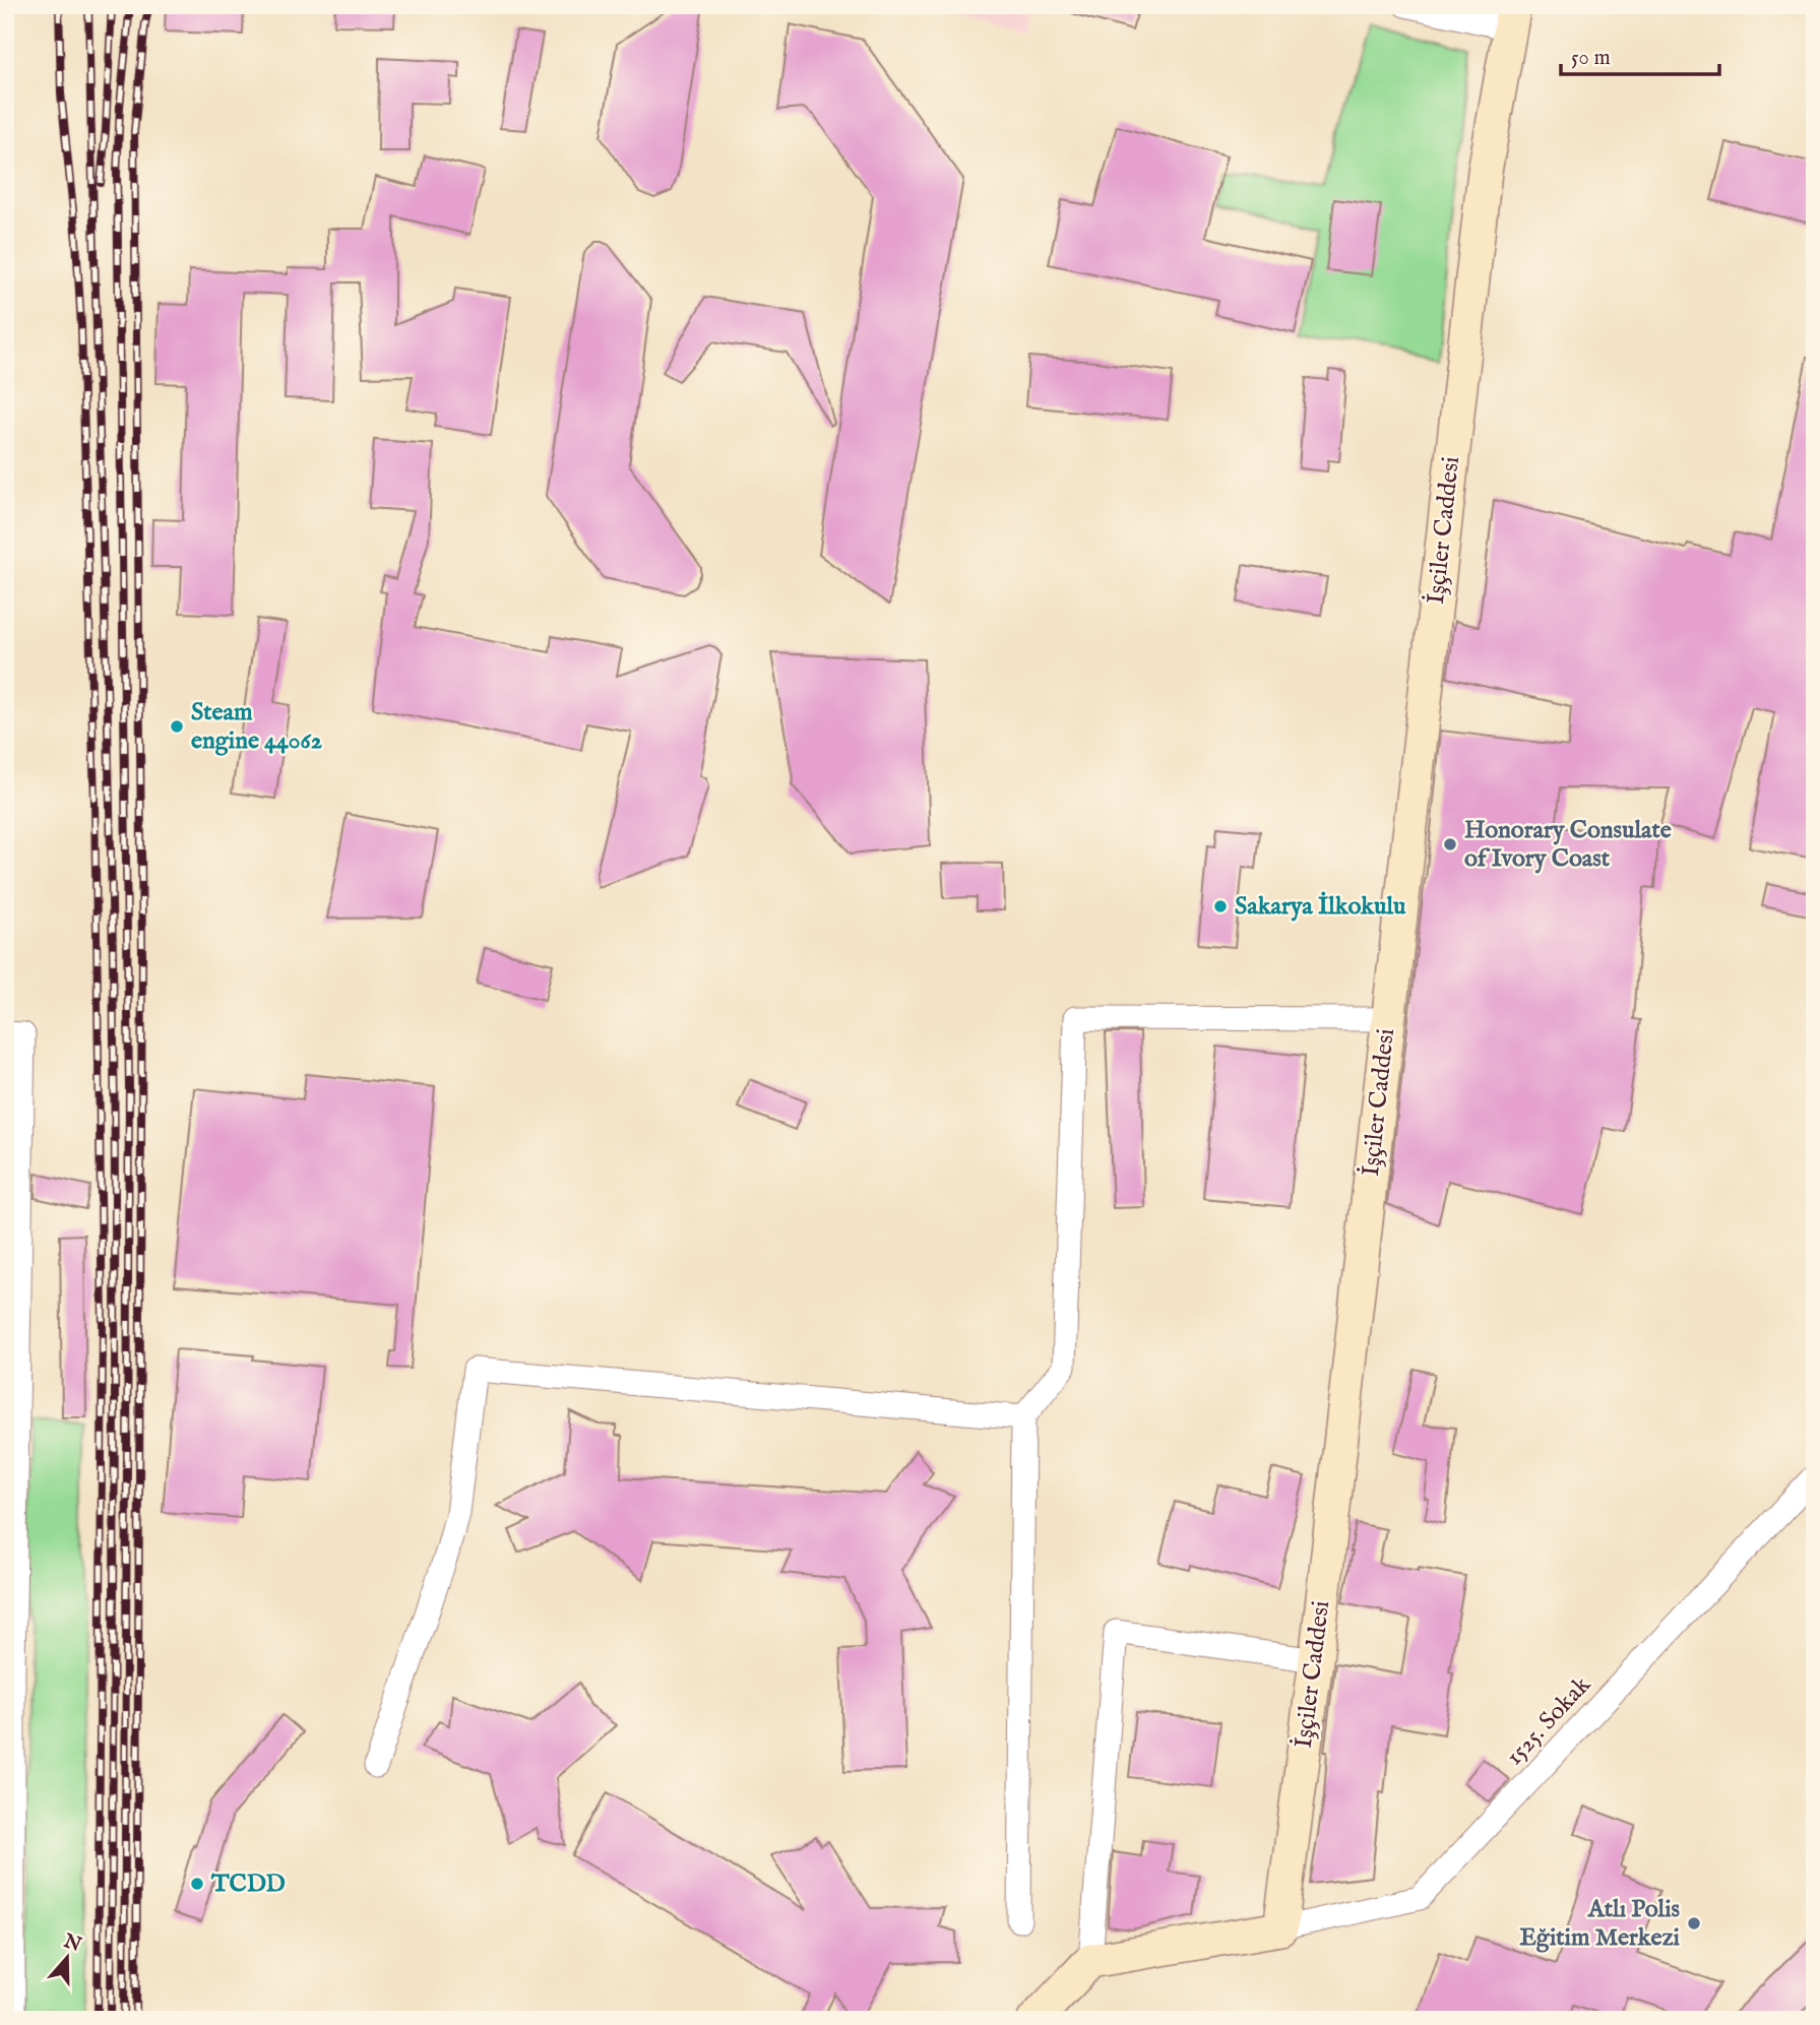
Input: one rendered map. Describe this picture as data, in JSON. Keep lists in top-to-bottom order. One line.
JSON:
{"streets":{"street":["İşçiler Caddesi","1525. Sokak"]},"crossings":[["İşçiler Caddesi","1525. Sokak"]],"places":["Steam engine 44062","Honorary Consulate of Ivory Coast","Sakarya İlkokulu","TCDD","Atlı Polis Eğitim Merkezi"],"scale_bar":"50 m","north":"top"}
